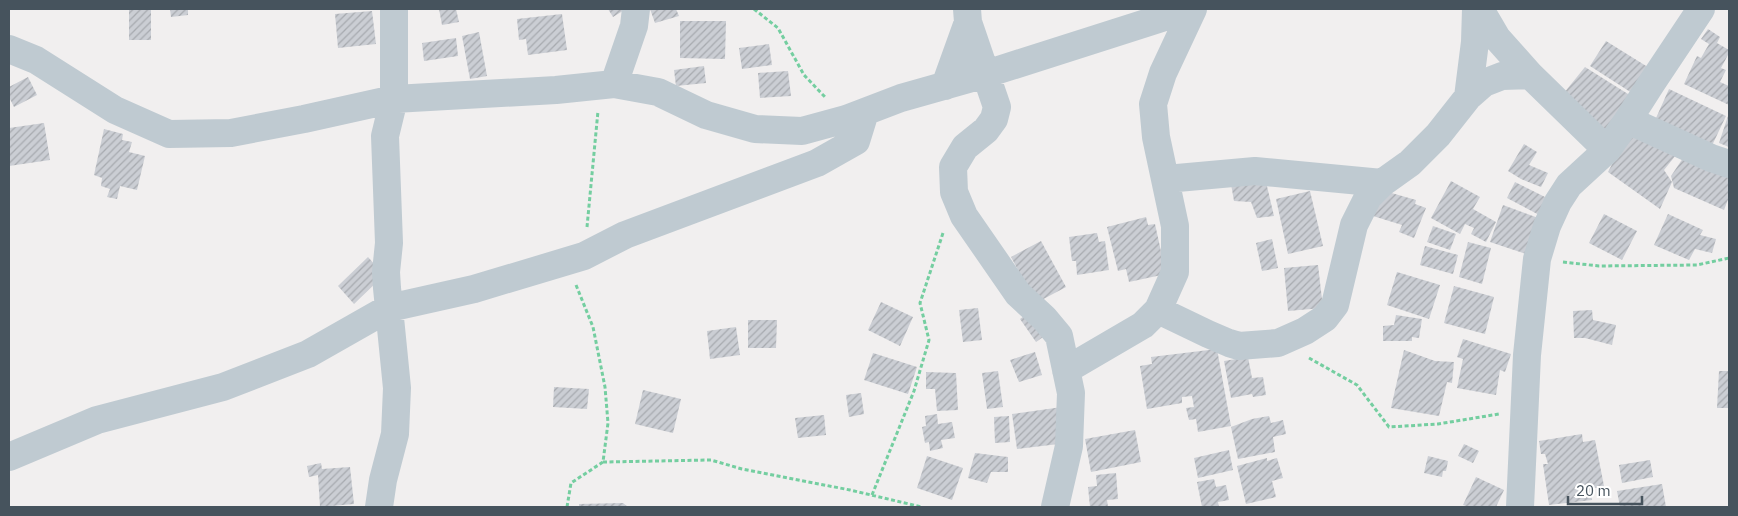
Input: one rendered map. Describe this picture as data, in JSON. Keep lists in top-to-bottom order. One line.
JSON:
{"scale_bar":"20 m"}
